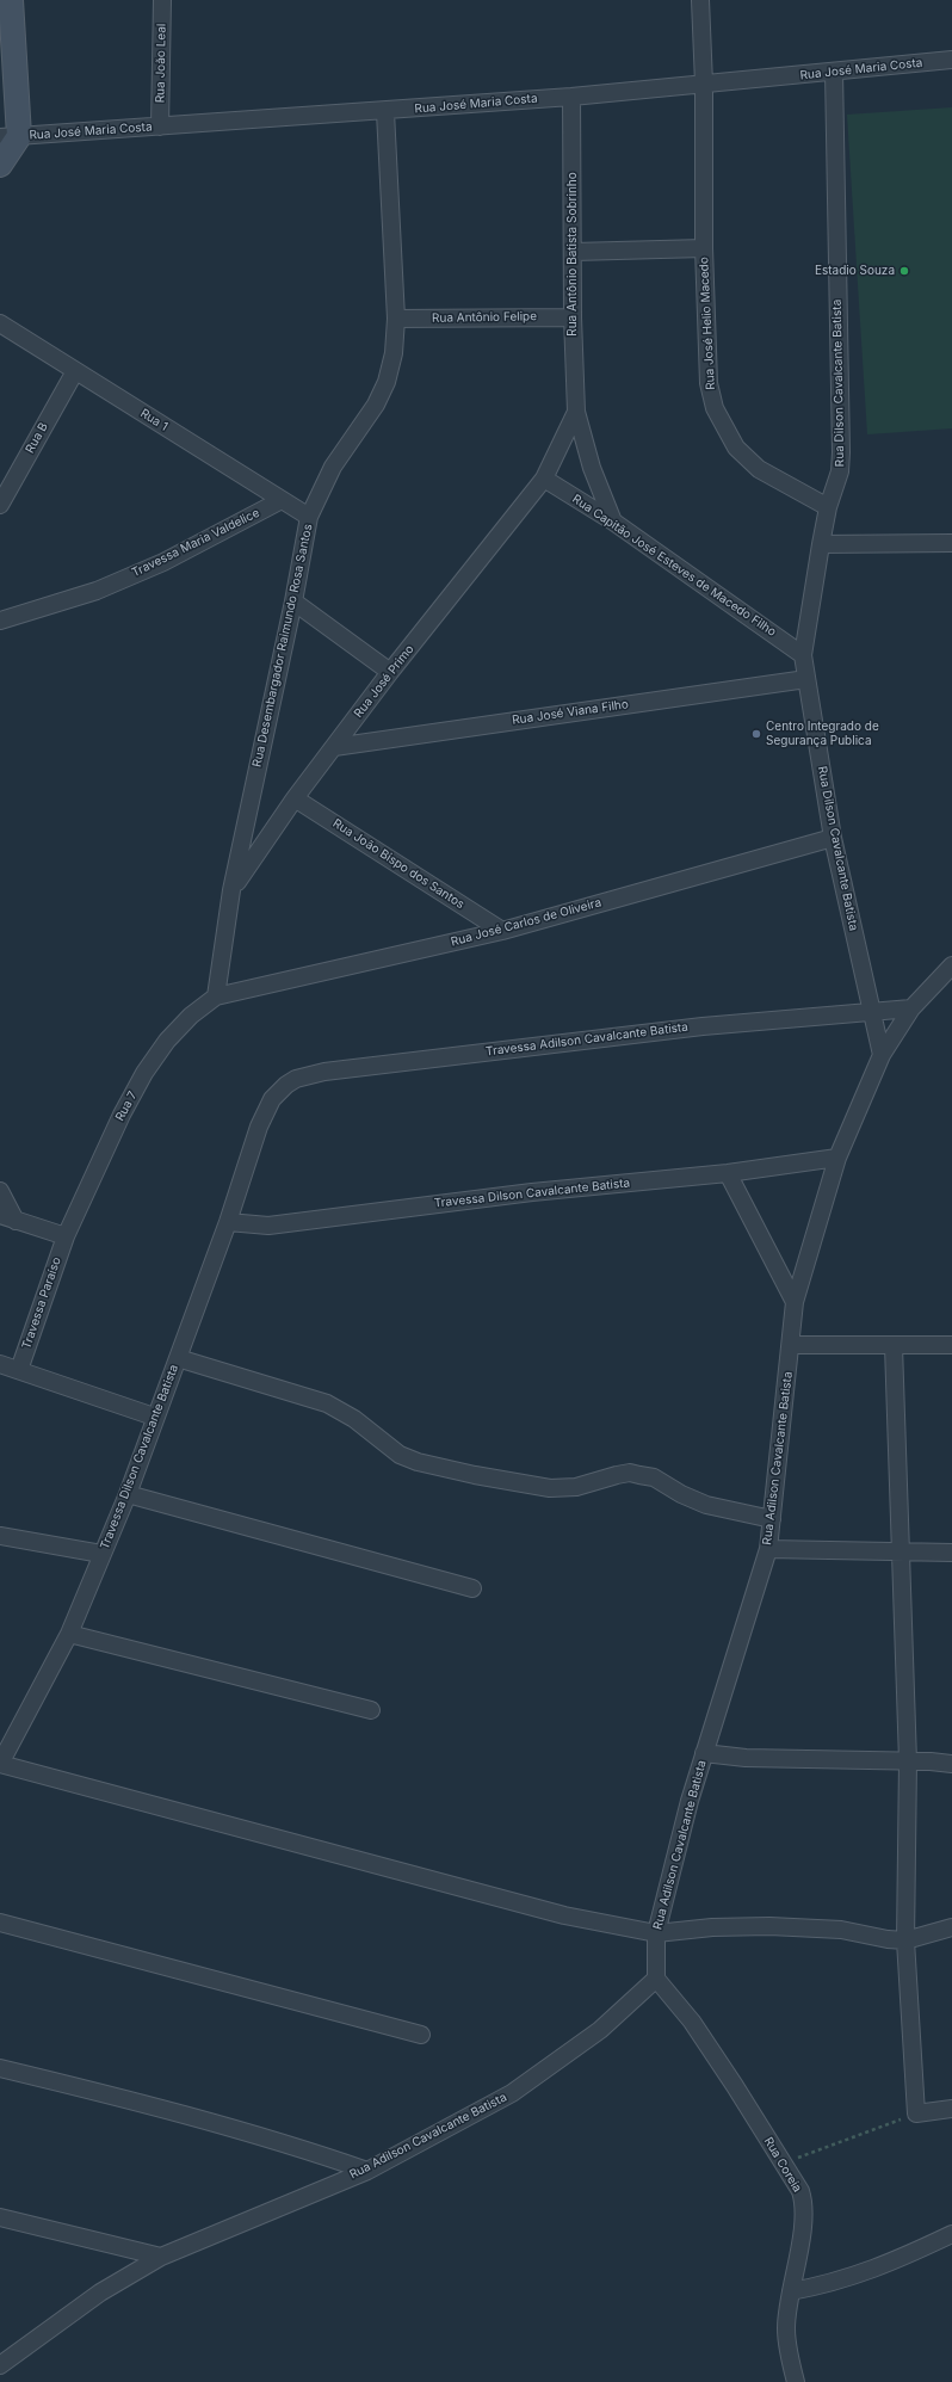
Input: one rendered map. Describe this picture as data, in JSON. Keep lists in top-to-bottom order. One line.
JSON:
{"streets":{"street":["Rua João Leal","Rua José Maria Costa","Rua Antônio Batista Sobrinho","Rua Antônio Felipe","Rua José Helio Macedo","Rua Dilson Cavalcante Batista","Rua 1","Rua B","Travessa Maria Valdelice","Rua Capitão José Esteves de Macedo Filho","Rua Desembargador Raimundo Rosa Santos","Rua José Primo","Rua José Viana Filho","Rua João Bispo dos Santos","Rua José Carlos de Oliveira","Travessa Adilson Cavalcante Batista","Rua 7","Travessa Dilson Cavalcante Batista","Travessa Paraíso","Rua Adilson Cavalcante Batista","Rua Coreia"]},"crossings":[["Rua João Leal","Rua José Maria Costa"],["Rua José Maria Costa","Rua Antônio Batista Sobrinho"],["Rua José Maria Costa","Rua José Helio Macedo"],["Rua José Maria Costa","Rua Dilson Cavalcante Batista"],["Rua José Maria Costa","Rua Desembargador Raimundo Rosa Santos"],["Rua Antônio Batista Sobrinho","Rua Antônio Felipe"],["Rua Antônio Batista Sobrinho","Rua José Primo"],["Rua Antônio Felipe","Rua Desembargador Raimundo Rosa Santos"],["Rua José Helio Macedo","Rua Dilson Cavalcante Batista"],["Rua Dilson Cavalcante Batista","Rua Capitão José Esteves de Macedo Filho"],["Rua Dilson Cavalcante Batista","Rua José Viana Filho"],["Rua Dilson Cavalcante Batista","Rua José Carlos de Oliveira"],["Rua Dilson Cavalcante Batista","Travessa Adilson Cavalcante Batista"],["Rua Dilson Cavalcante Batista","Rua Adilson Cavalcante Batista"],["Rua 1","Rua B"],["Rua 1","Travessa Maria Valdelice"],["Rua 1","Rua Desembargador Raimundo Rosa Santos"],["Rua Capitão José Esteves de Macedo Filho","Rua José Primo"],["Rua Desembargador Raimundo Rosa Santos","Rua José Primo"],["Rua Desembargador Raimundo Rosa Santos","Rua José Carlos de Oliveira"],["Rua Desembargador Raimundo Rosa Santos","Rua 7"],["Rua José Primo","Rua José Viana Filho"],["Rua José Primo","Rua João Bispo dos Santos"],["Rua João Bispo dos Santos","Rua José Carlos de Oliveira"],["Rua José Carlos de Oliveira","Rua 7"],["Travessa Adilson Cavalcante Batista","Travessa Dilson Cavalcante Batista"],["Travessa Adilson Cavalcante Batista","Rua Adilson Cavalcante Batista"],["Rua 7","Travessa Paraíso"],["Travessa Dilson Cavalcante Batista","Rua Adilson Cavalcante Batista"],["Rua Adilson Cavalcante Batista","Rua Coreia"]],"places":["Estadio Souza","Centro Integrado de Segurança Publica"]}
